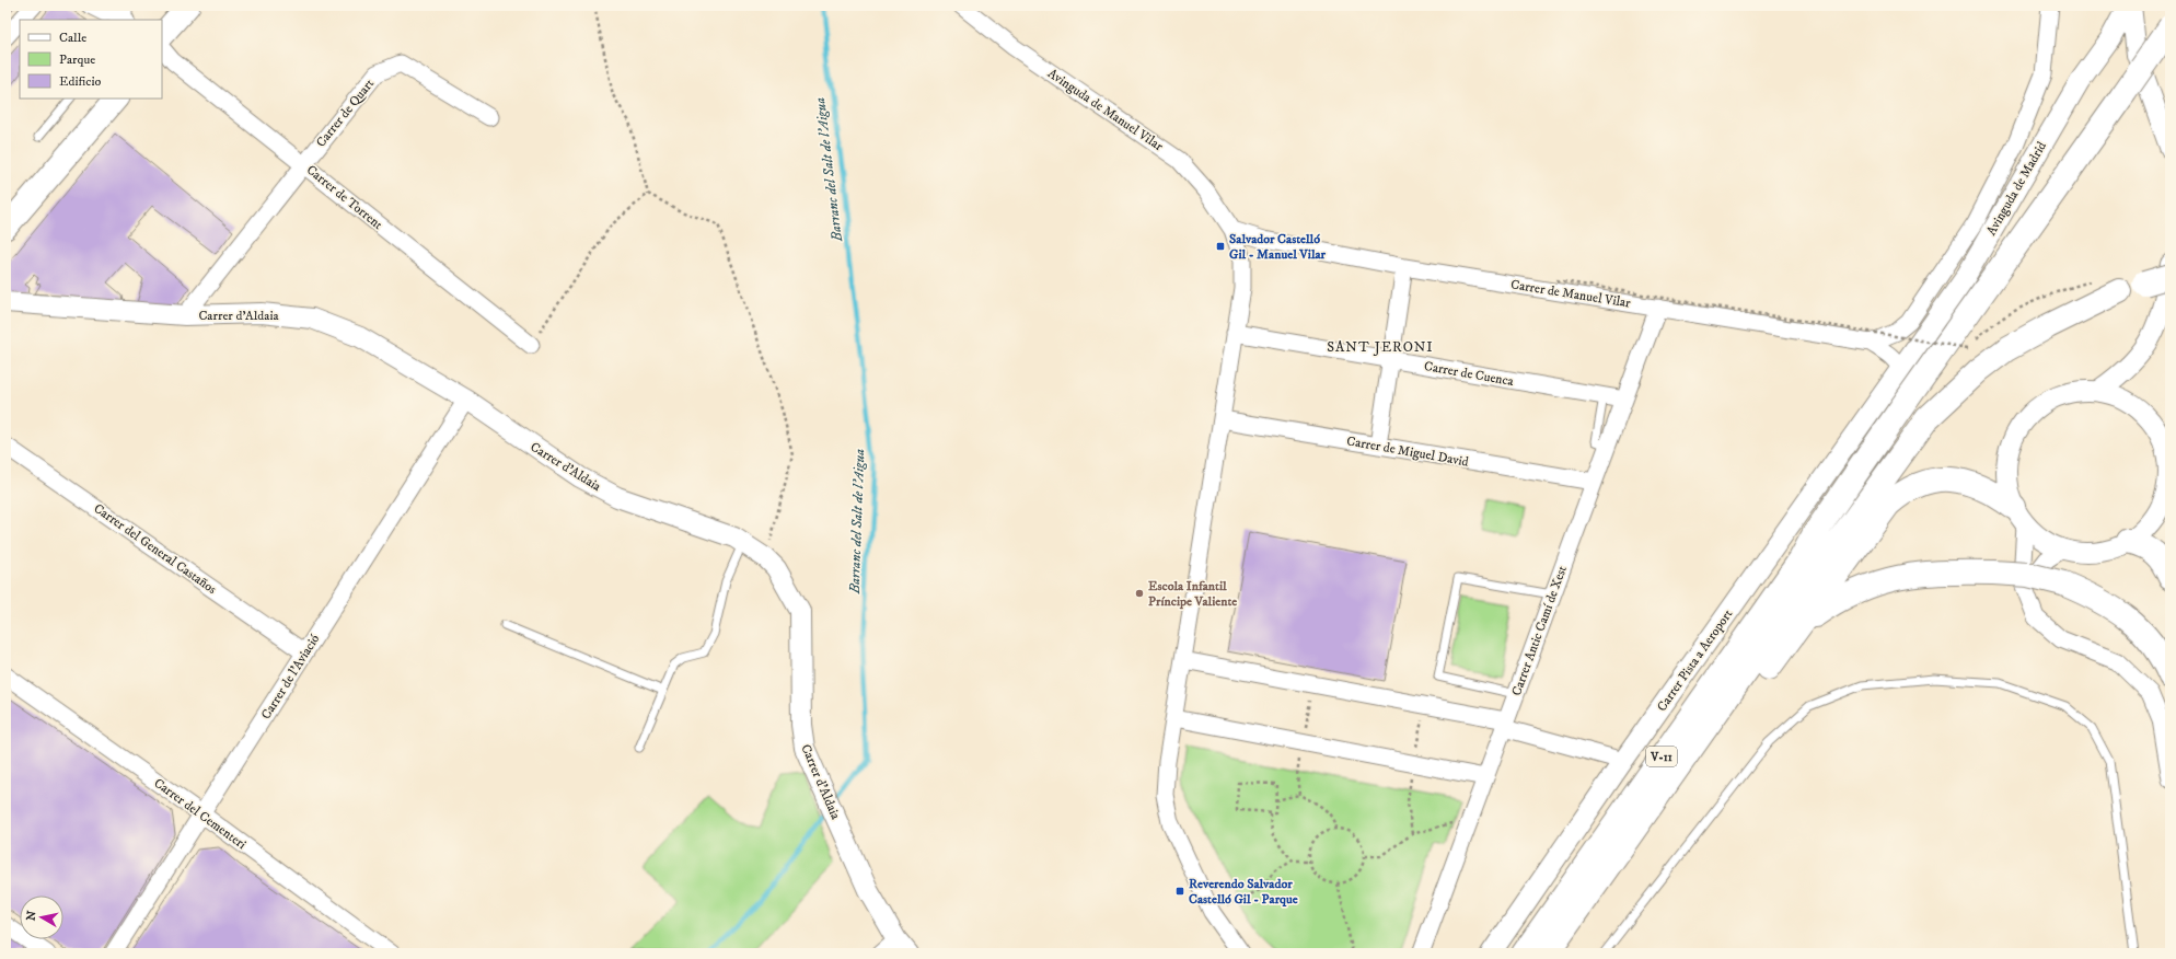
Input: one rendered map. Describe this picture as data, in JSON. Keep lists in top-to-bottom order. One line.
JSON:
{"streets":{"highway":["V-11"],"street":["Avinguda de Manuel Vilar","Carrer de Quart","Avinguda de Madrid","Carrer de Torrent","Carrer de Manuel Vilar","Carrer d’Aldaia","Carrer de Cuenca","Carrer de Miguel David","Carrer del General Castaños","Carrer Antic Camí de Xest","Carrer Pista a Aeroport","Carrer de l’Aviació","Carrer del Cementeri"]},"crossings":[["Avinguda de Manuel Vilar","Carrer de Manuel Vilar"],["Avinguda de Manuel Vilar","Carrer de Cuenca"],["Avinguda de Manuel Vilar","Carrer de Miguel David"],["Carrer de Quart","Carrer de Torrent"],["Carrer de Quart","Carrer d’Aldaia"],["Avinguda de Madrid","Carrer de Manuel Vilar"],["Avinguda de Madrid","Carrer Pista a Aeroport"],["Carrer de Manuel Vilar","Carrer Antic Camí de Xest"],["Carrer de Manuel Vilar","Carrer Pista a Aeroport"],["Carrer d’Aldaia","Carrer de l’Aviació"],["Carrer de Cuenca","Carrer Antic Camí de Xest"],["Carrer de Miguel David","Carrer Antic Camí de Xest"],["Carrer del General Castaños","Carrer de l’Aviació"],["Carrer de l’Aviació","Carrer del Cementeri"]],"districts":["SANT JERONI"],"water":["Barranc del Salt de l'Aigua"],"places":{"transit":["Salvador Castelló Gil - Manuel Vilar","Reverendo Salvador Castelló Gil - Parque"],"other":["Escola Infantil Príncipe Valiente"]},"legend":["Calle","Parque","Edificio"],"north":"left"}
